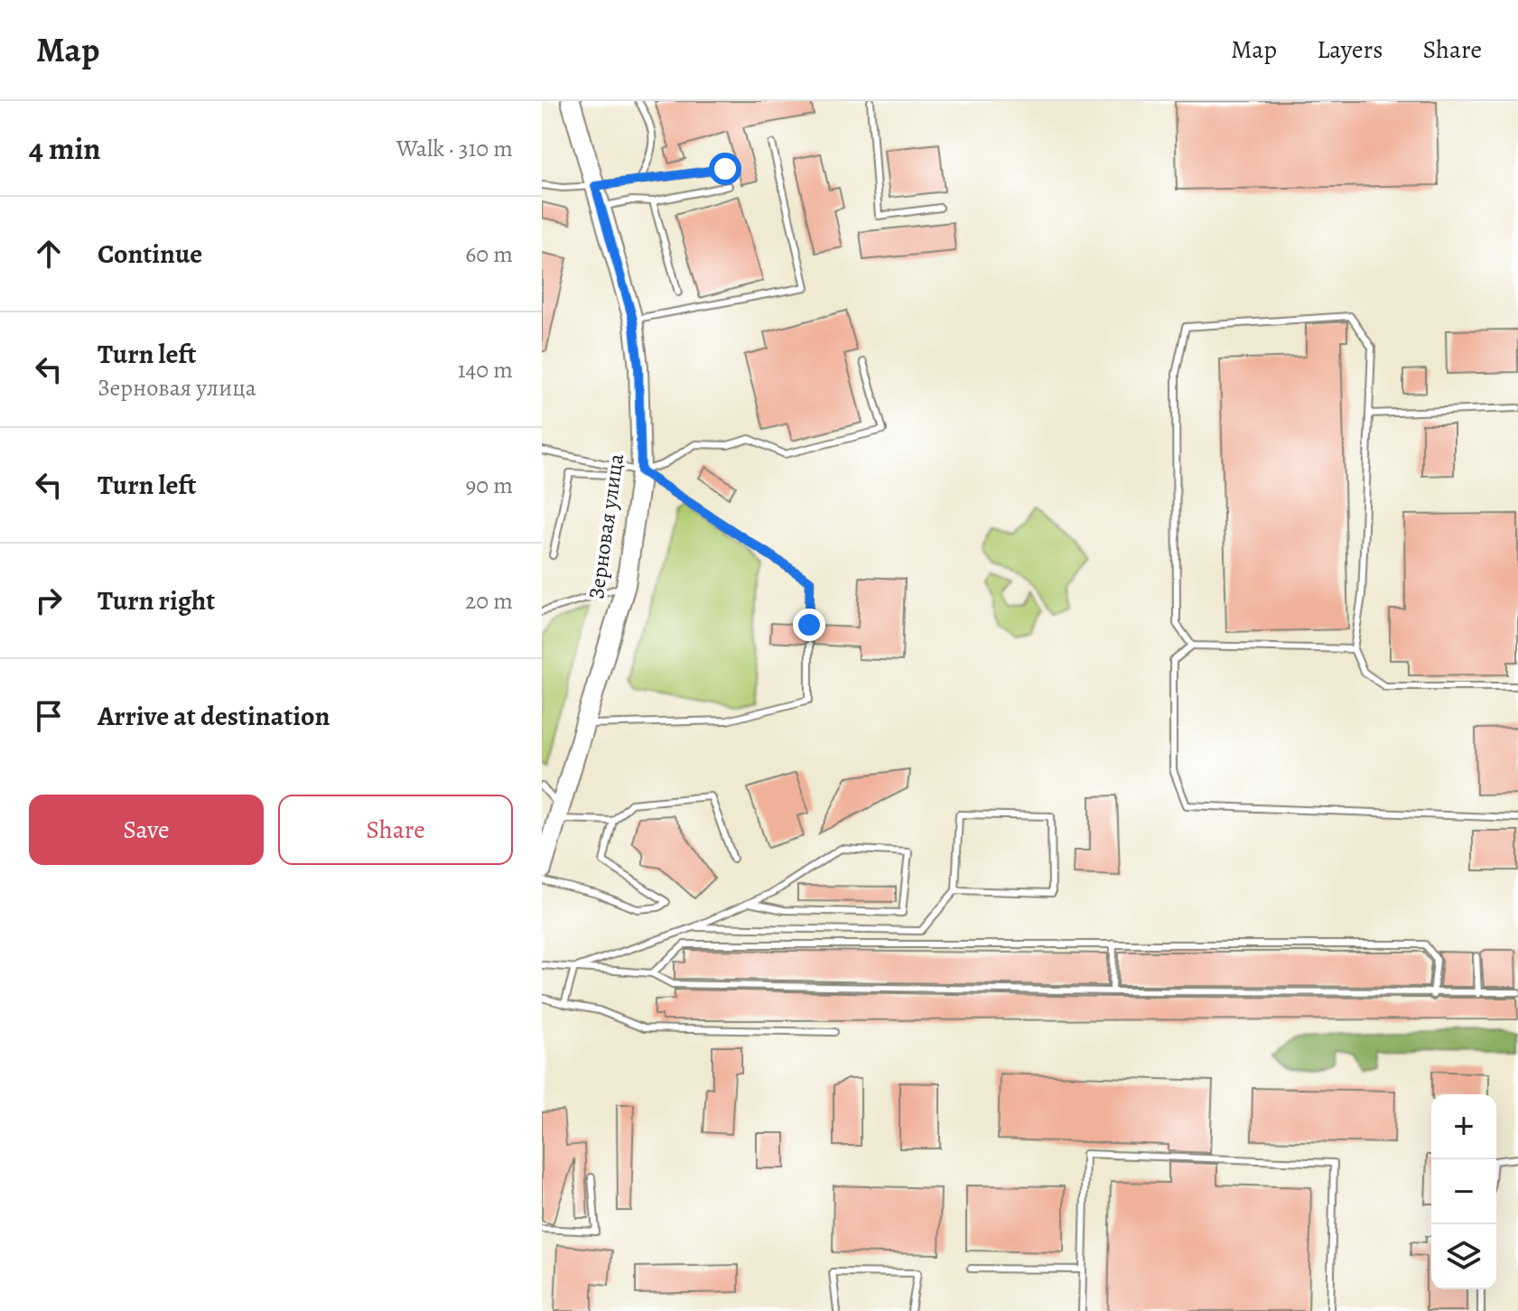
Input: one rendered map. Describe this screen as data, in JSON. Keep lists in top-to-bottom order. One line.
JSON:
{"streets":{"main road":["Зерновая улица"]},"page":{"header":"Map","nav":["Map","Layers","Share"],"heading":["4 min","Walk · 310 m"],"list":[["Continue","60 m"],["Turn left","Зерновая улица","140 m"],["Turn left","90 m"],["Turn right","20 m"],"Arrive at destination"],"buttons":["Save","Share"],"map_buttons":["+","−"]}}
